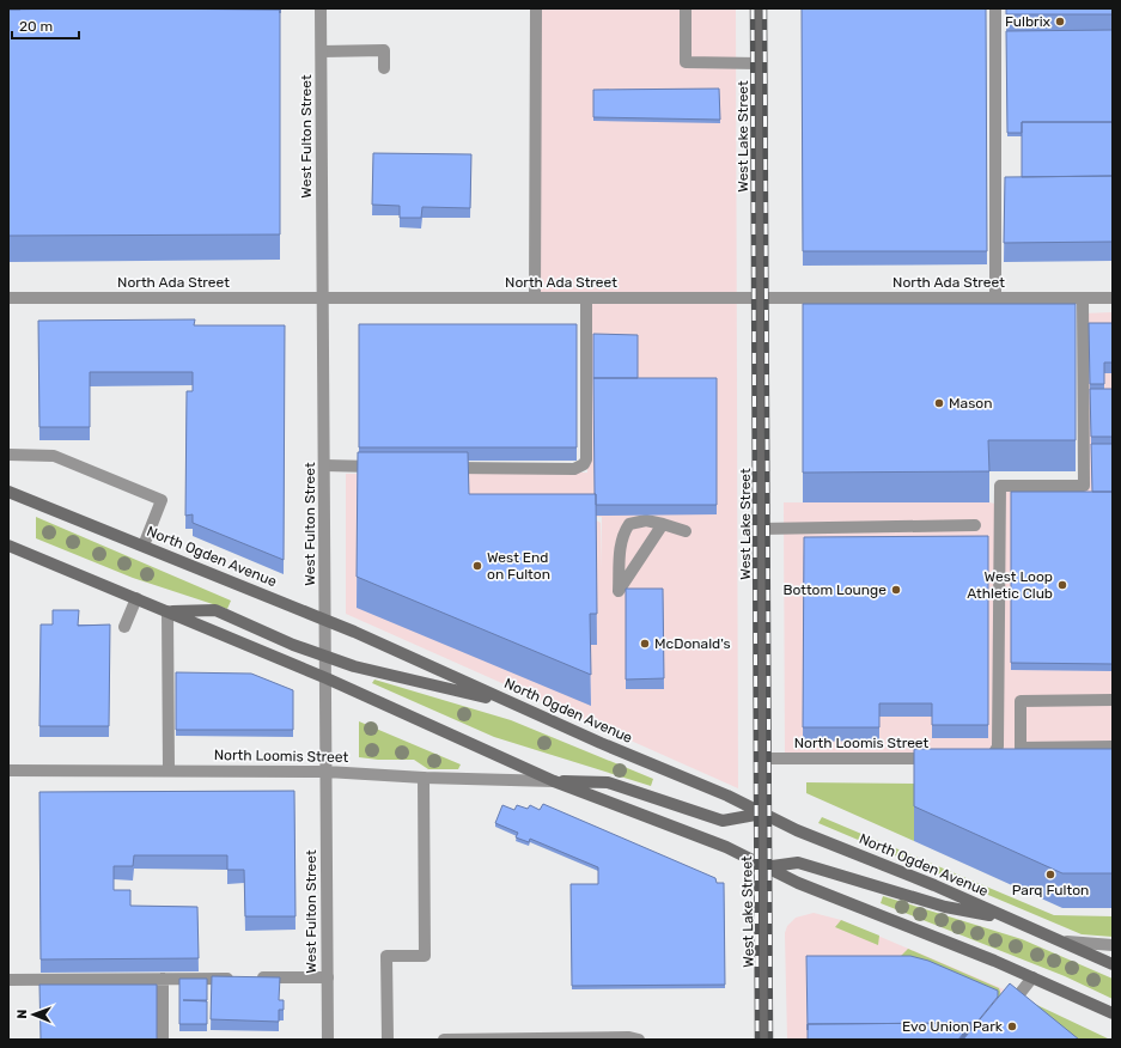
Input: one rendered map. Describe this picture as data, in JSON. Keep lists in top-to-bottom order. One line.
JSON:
{"streets":{"main road":["West Lake Street","North Ogden Avenue"],"street":["West Fulton Street","North Ada Street","North Loomis Street"]},"crossings":[["West Fulton Street","North Ada Street"],["West Fulton Street","North Ogden Avenue"],["West Fulton Street","North Loomis Street"],["West Lake Street","North Ada Street"],["West Lake Street","North Ogden Avenue"],["West Lake Street","North Loomis Street"]],"places":["Fulbrix","Mason","West End on Fulton","West Loop Athletic Club","Bottom Lounge","McDonald's","Parq Fulton","Evo Union Park"],"scale_bar":"20 m","north":"left"}
